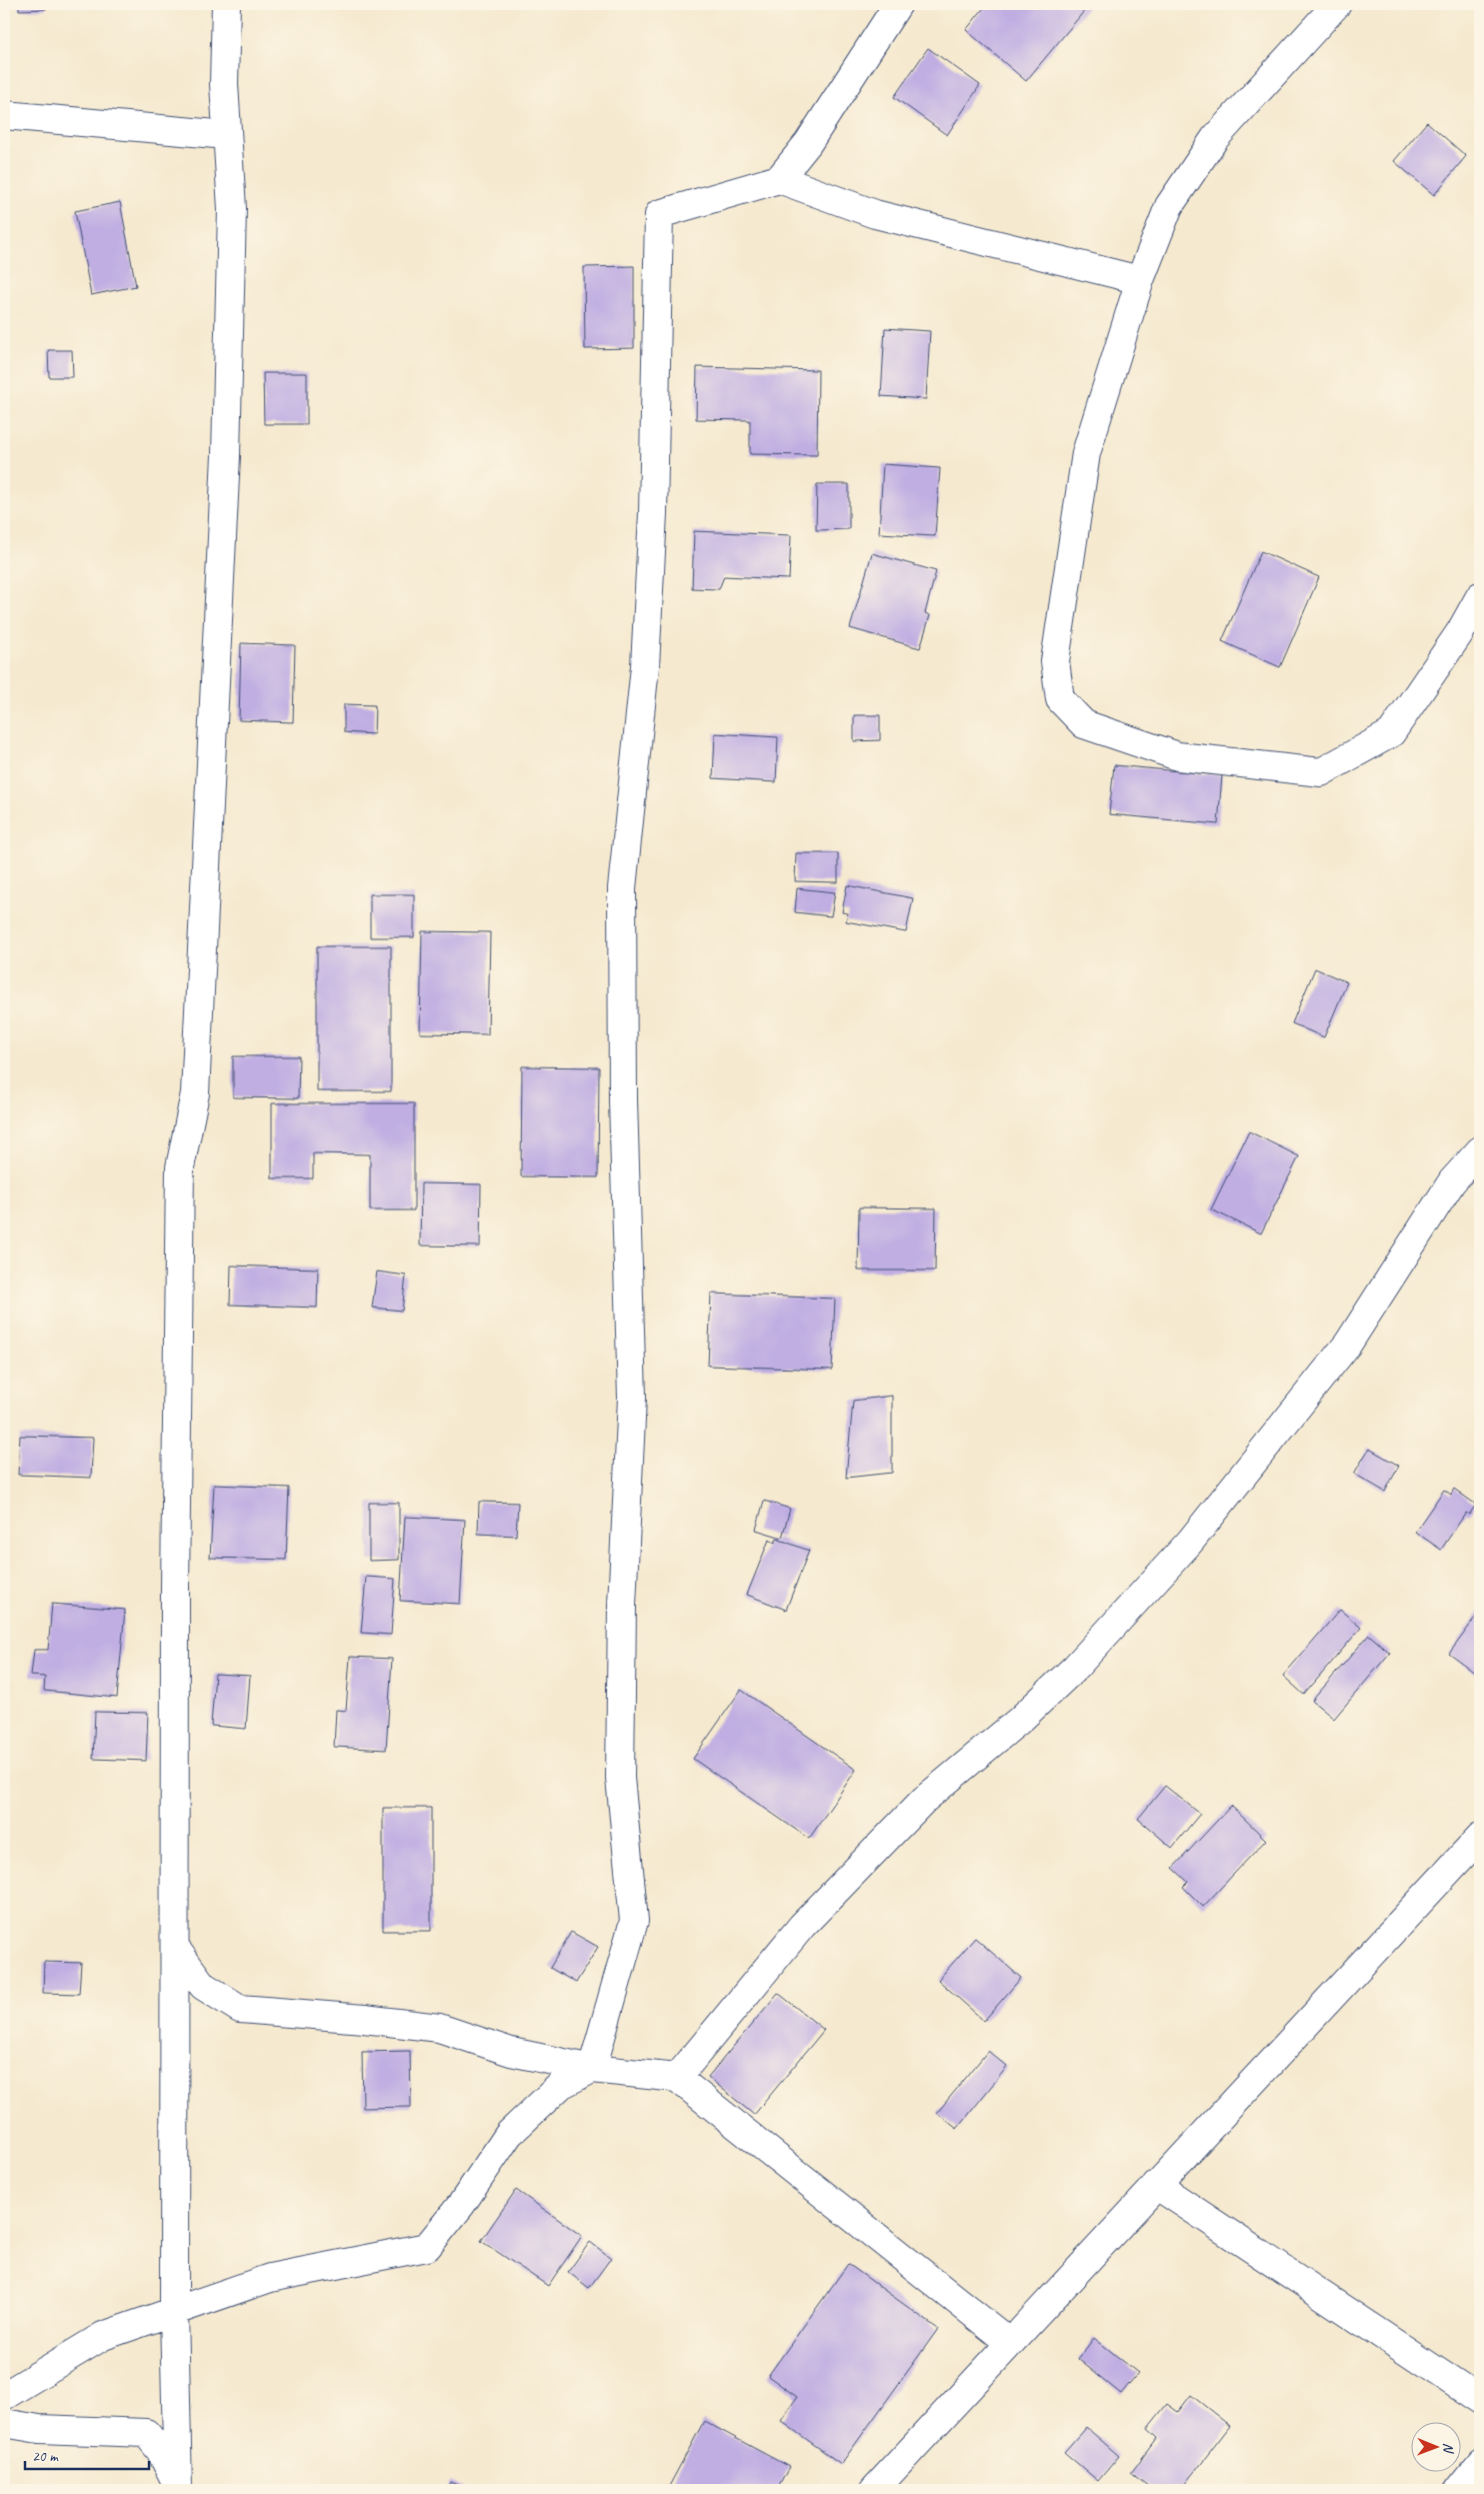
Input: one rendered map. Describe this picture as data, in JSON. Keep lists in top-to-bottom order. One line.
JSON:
{"scale_bar":"20 m","north":"right"}
